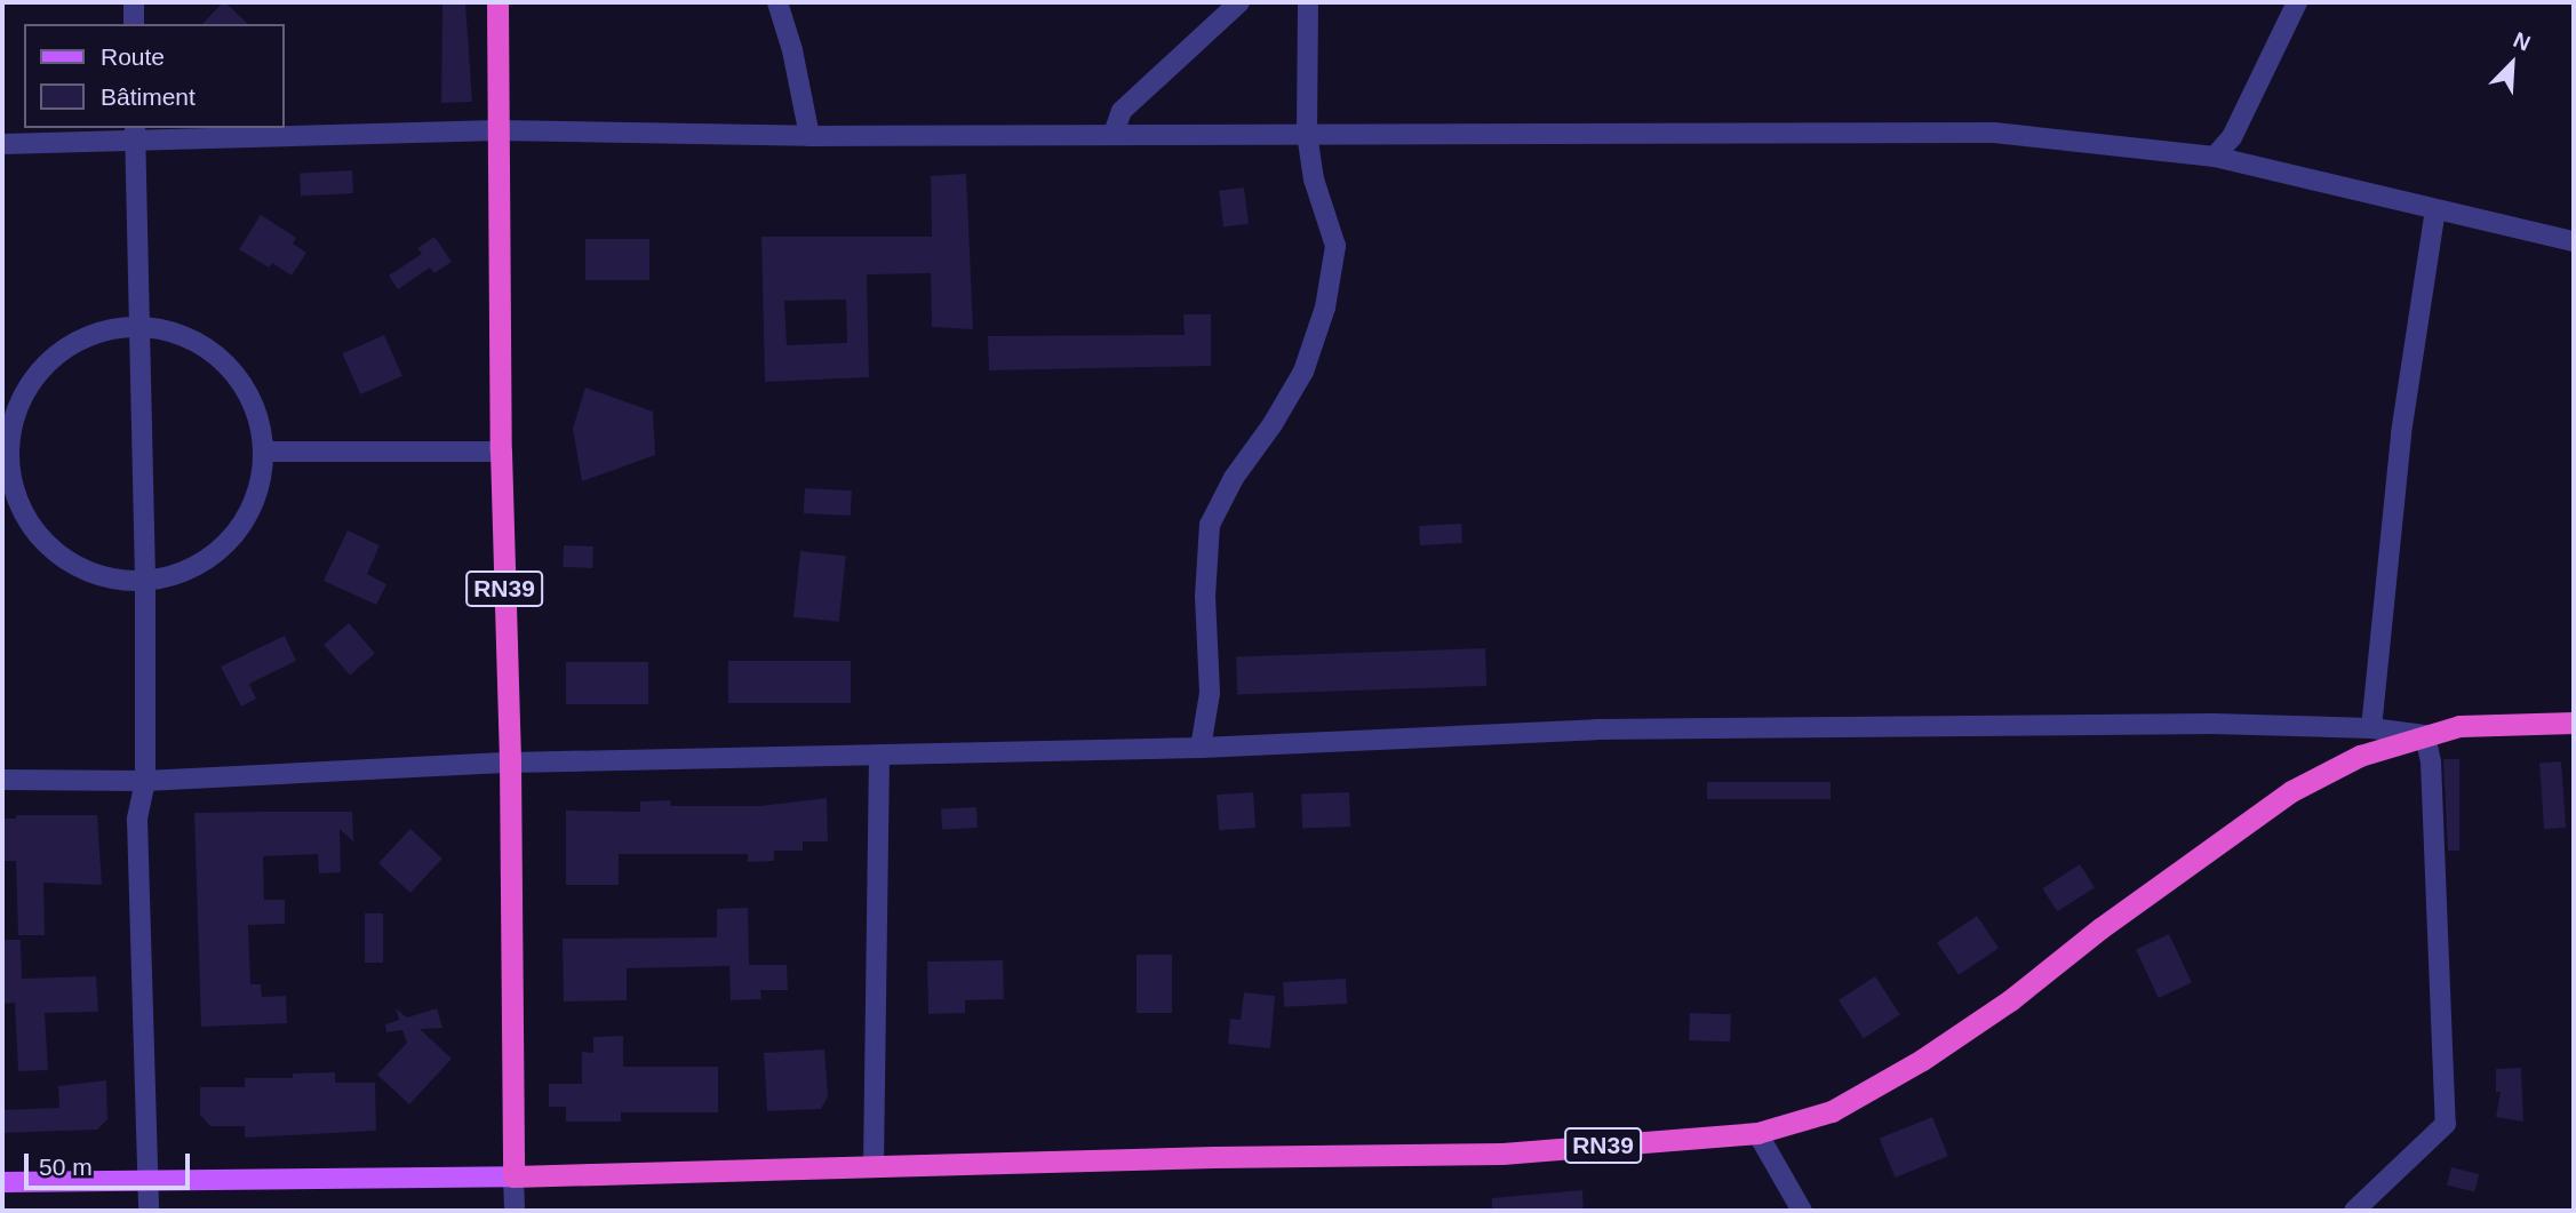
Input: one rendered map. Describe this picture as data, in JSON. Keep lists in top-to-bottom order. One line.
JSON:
{"streets":{"highway":["RN39"]},"legend":["Route","Bâtiment"],"scale_bar":"50 m","north":"top right"}
